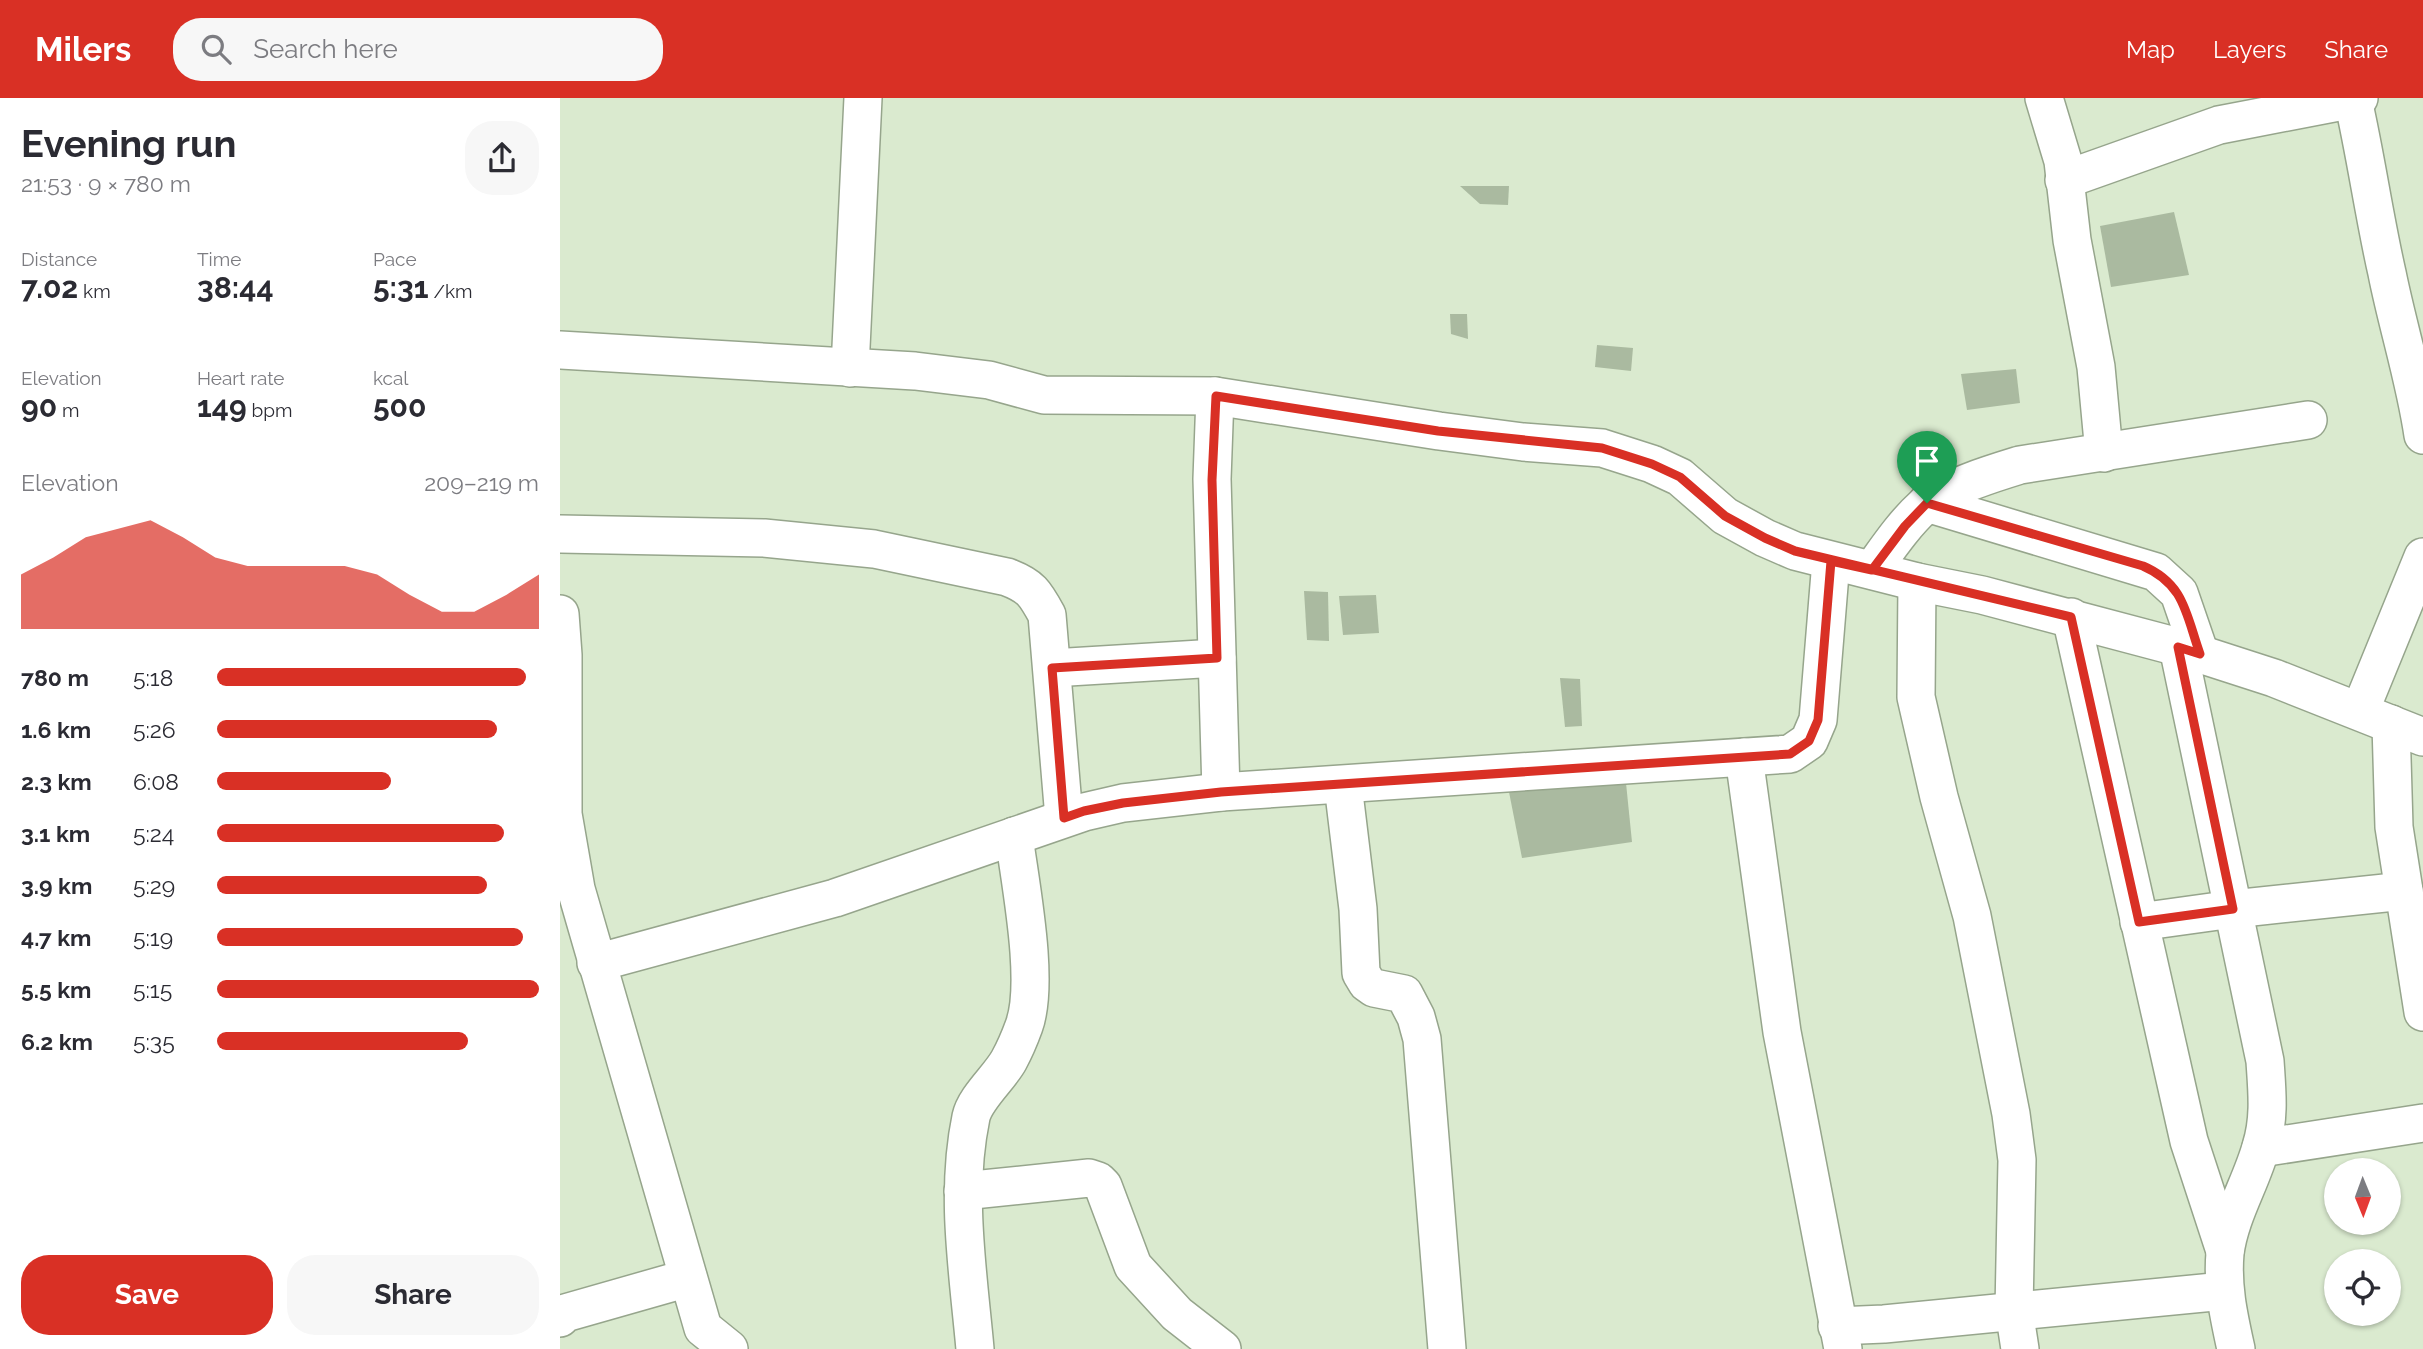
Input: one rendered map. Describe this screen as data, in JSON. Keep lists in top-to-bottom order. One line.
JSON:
{"north":"bottom","page":{"header":"Milers","search":"Search here","nav":["Map","Layers","Share"],"heading":["Evening run","21:53 · 9 × 780 m"],"stats":[["Distance","7.02 km"],["Time","38:44"],["Pace","5:31 /km"],["Elevation","90 m"],["Heart rate","149 bpm"],["kcal","500"]],"chart":["Elevation","209–219 m"],"list":[{"name":"780 m","note":"5:18"},{"name":"1.6 km","note":"5:26"},{"name":"2.3 km","note":"6:08"},{"name":"3.1 km","note":"5:24"},{"name":"3.9 km","note":"5:29"},{"name":"4.7 km","note":"5:19"},{"name":"5.5 km","note":"5:15"},{"name":"6.2 km","note":"5:35"}],"buttons":["Save","Share"]}}
